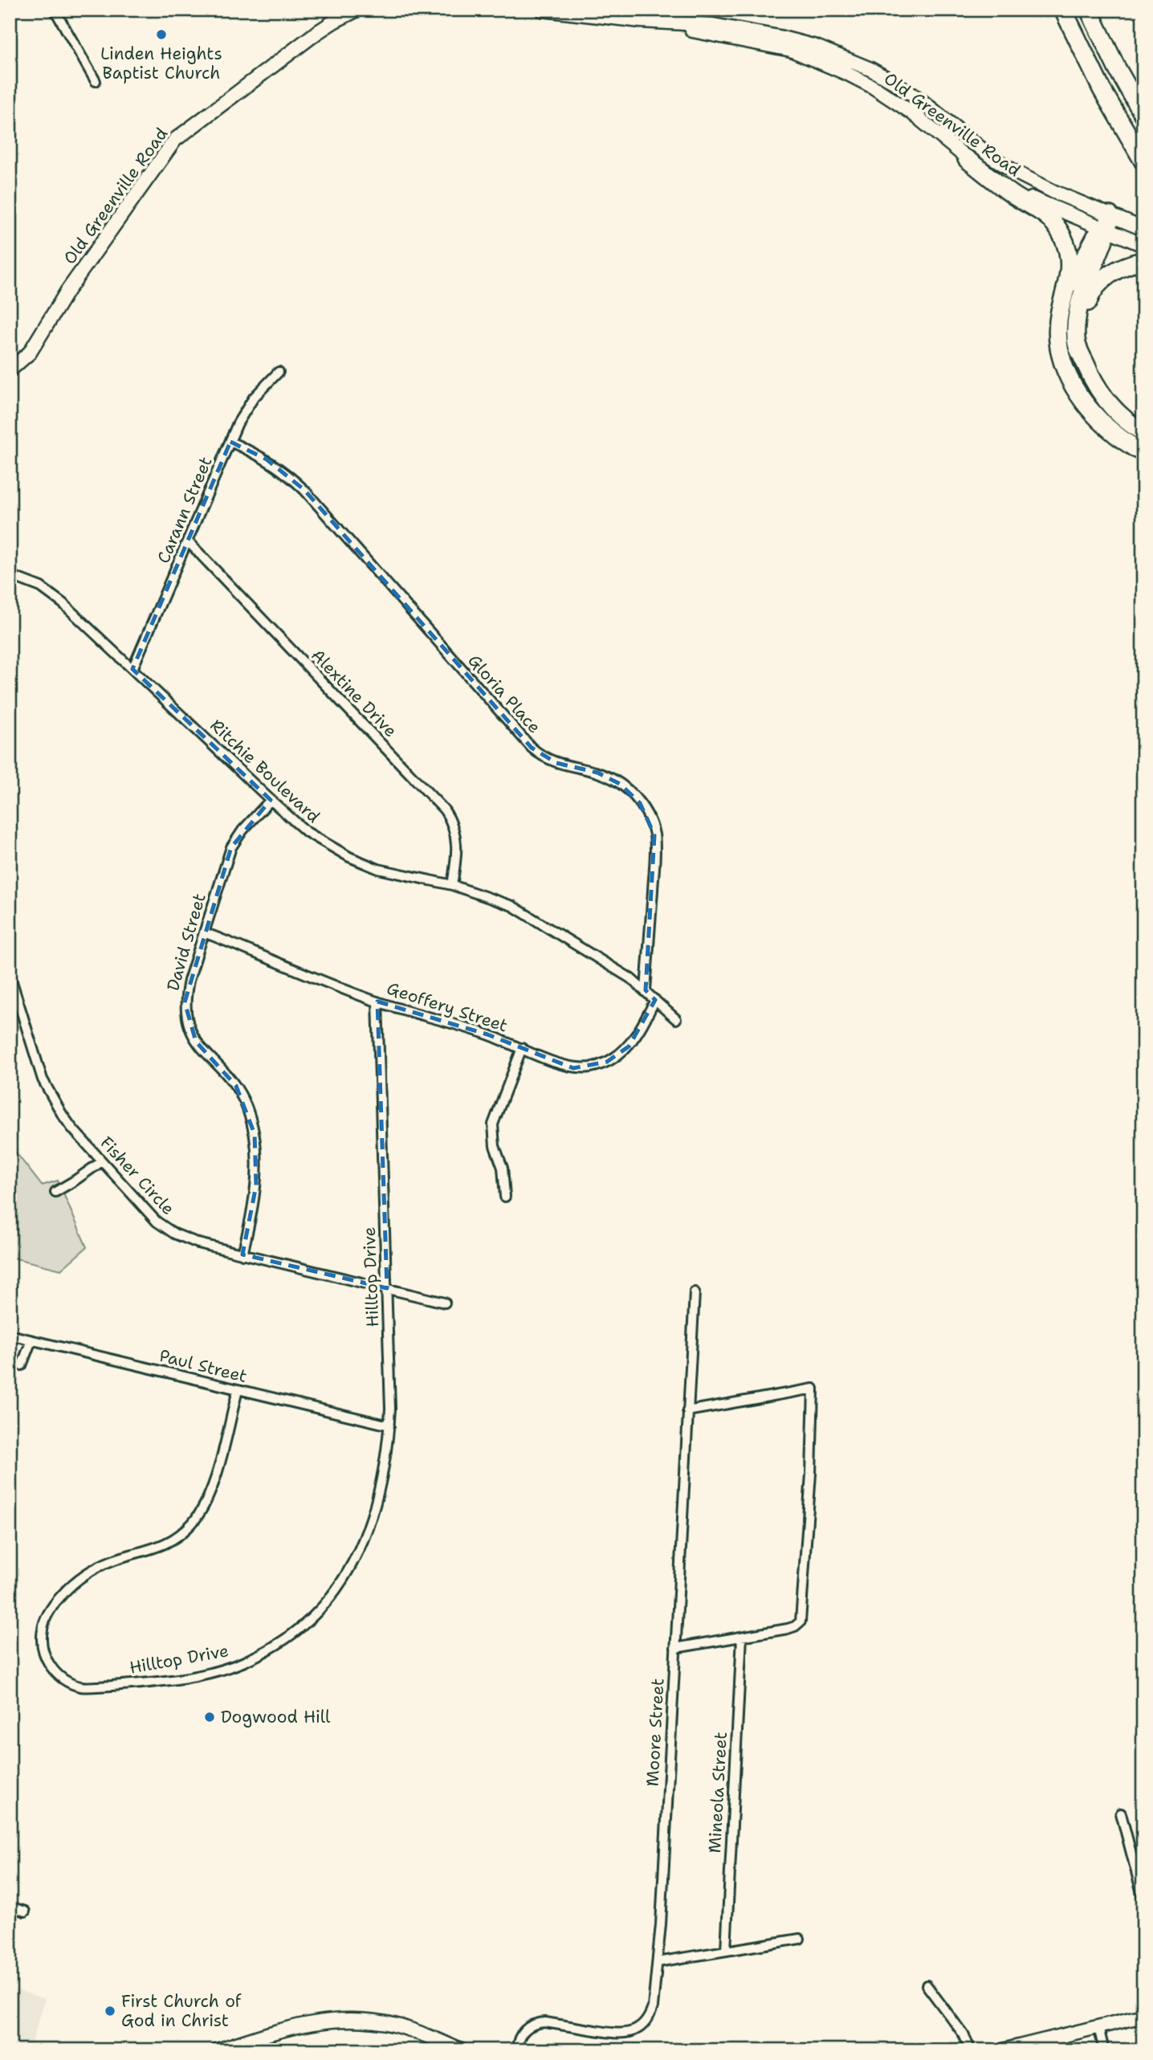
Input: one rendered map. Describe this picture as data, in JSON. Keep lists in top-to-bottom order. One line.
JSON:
{"streets":{"main road":["Old Greenville Road"],"street":["Carann Street","Alextine Drive","Gloria Place","Ritchie Boulevard","David Street","Geoffery Street","Fisher Circle","Hilltop Drive","Paul Street","Moore Street","Mineola Street"]},"crossings":[["Carann Street","Alextine Drive"],["Carann Street","Gloria Place"],["Carann Street","Ritchie Boulevard"],["Alextine Drive","Ritchie Boulevard"],["Gloria Place","Ritchie Boulevard"],["Ritchie Boulevard","David Street"],["Ritchie Boulevard","Geoffery Street"],["David Street","Geoffery Street"],["David Street","Fisher Circle"],["Geoffery Street","Hilltop Drive"],["Fisher Circle","Hilltop Drive"],["Hilltop Drive","Paul Street"]],"places":["Linden Heights Baptist Church","Dogwood Hill","First Church of God in Christ"]}
